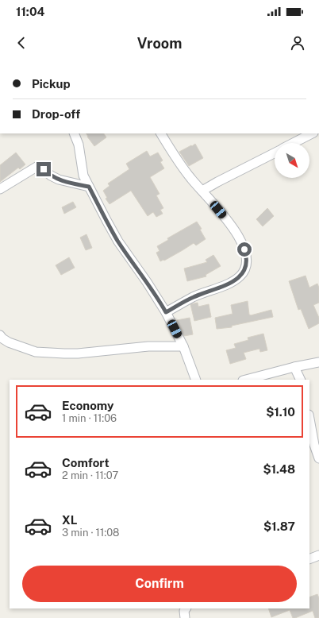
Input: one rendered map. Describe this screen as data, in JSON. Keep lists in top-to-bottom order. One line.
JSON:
{"north":"bottom right","page":{"status":"11:04","header":"Vroom","banner":["Pickup","Drop-off"],"list":[{"name":"Economy","note":"1 min · 11:06","value":"$1.10"},{"name":"Comfort","note":"2 min · 11:07","value":"$1.48"},{"name":"XL","note":"3 min · 11:08","value":"$1.87"}],"buttons":"Confirm"}}
